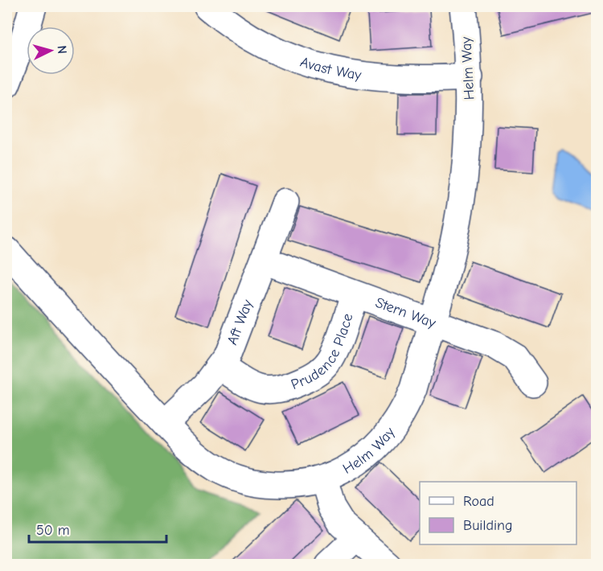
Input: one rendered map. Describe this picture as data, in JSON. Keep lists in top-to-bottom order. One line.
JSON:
{"streets":{"street":["Avast Way","Helm Way","Stern Way","Aft Way","Prudence Place"]},"crossings":[["Avast Way","Helm Way"],["Helm Way","Stern Way"],["Helm Way","Aft Way"],["Stern Way","Aft Way"],["Stern Way","Prudence Place"],["Aft Way","Prudence Place"]],"legend":["Road","Building"],"scale_bar":"50 m","north":"right"}
